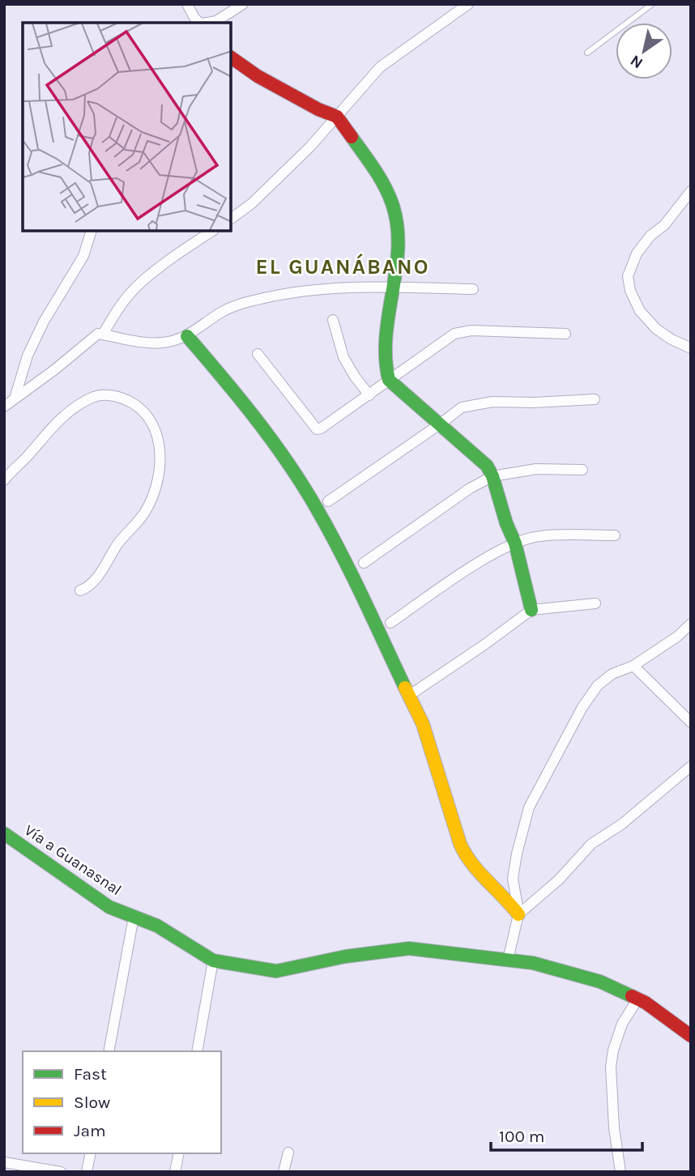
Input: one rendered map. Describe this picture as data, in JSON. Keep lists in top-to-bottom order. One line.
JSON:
{"streets":{"street":["Vía a Guanasnal"]},"districts":["EL GUANÁBANO"],"legend":["Fast","Slow","Jam"],"scale_bar":"100 m","north":"bottom left"}
